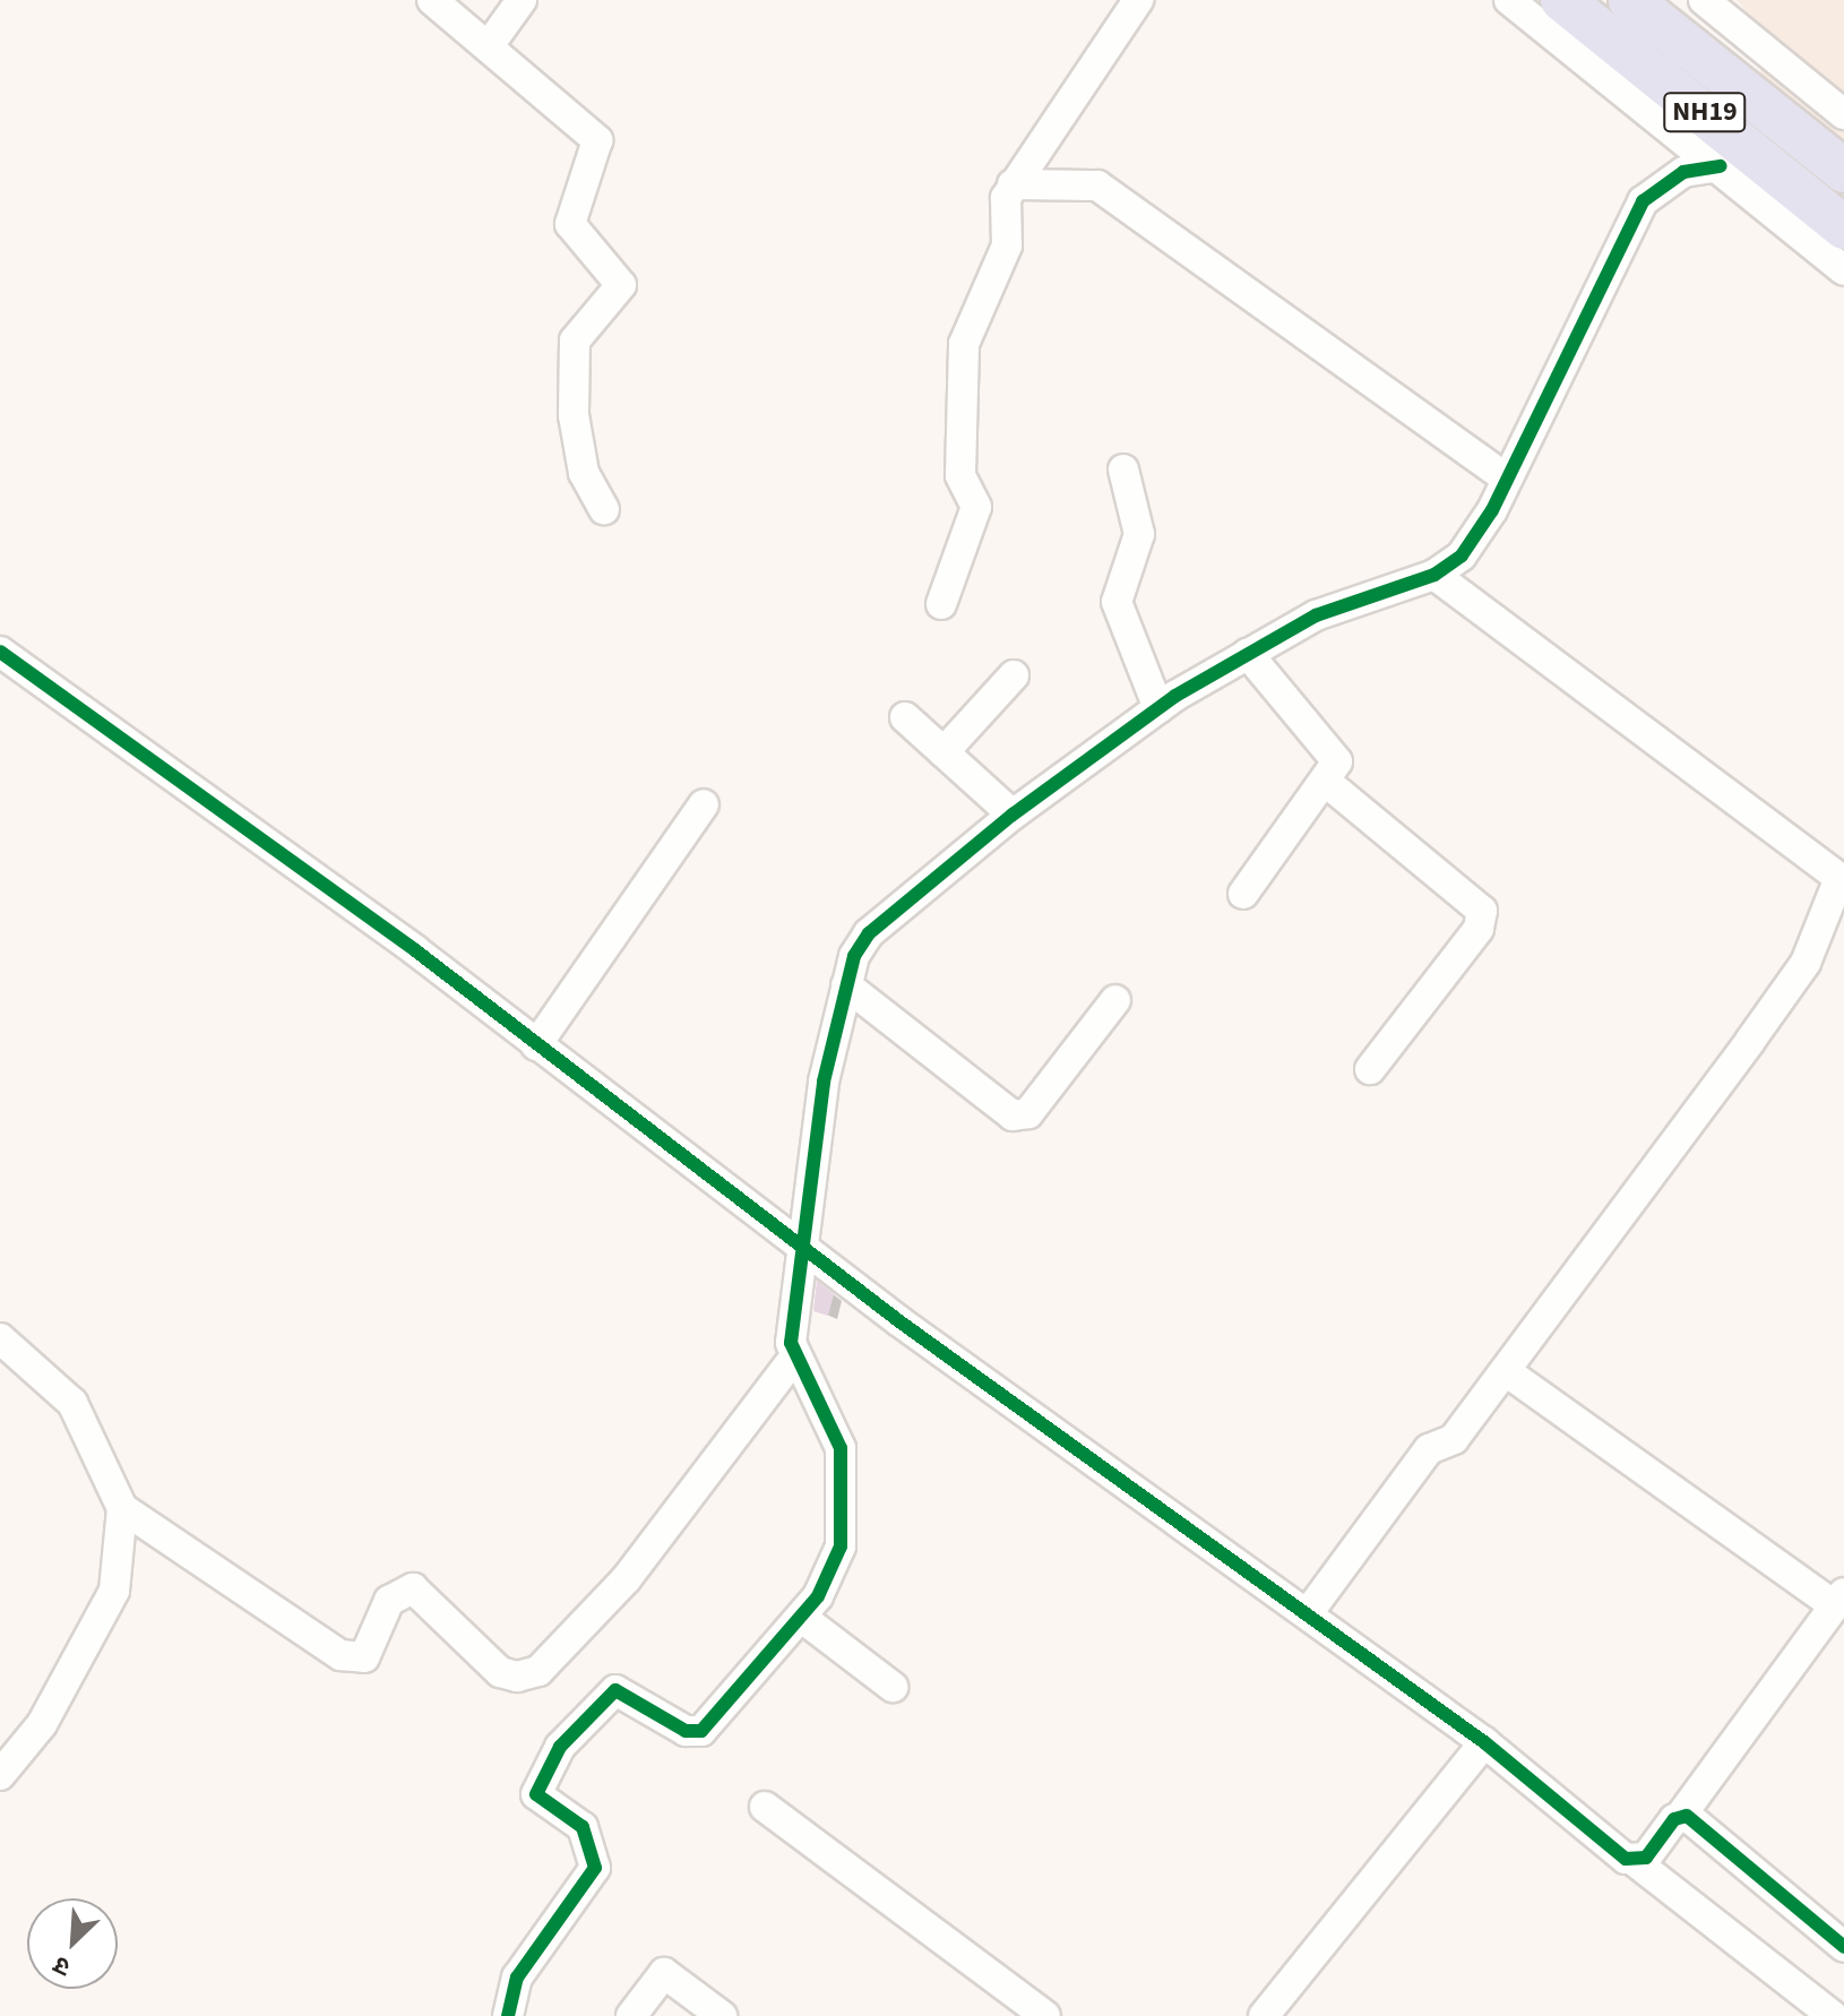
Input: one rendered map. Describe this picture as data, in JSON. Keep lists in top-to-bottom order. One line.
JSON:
{"streets":{"highway":["NH19"]},"north":"bottom left"}
